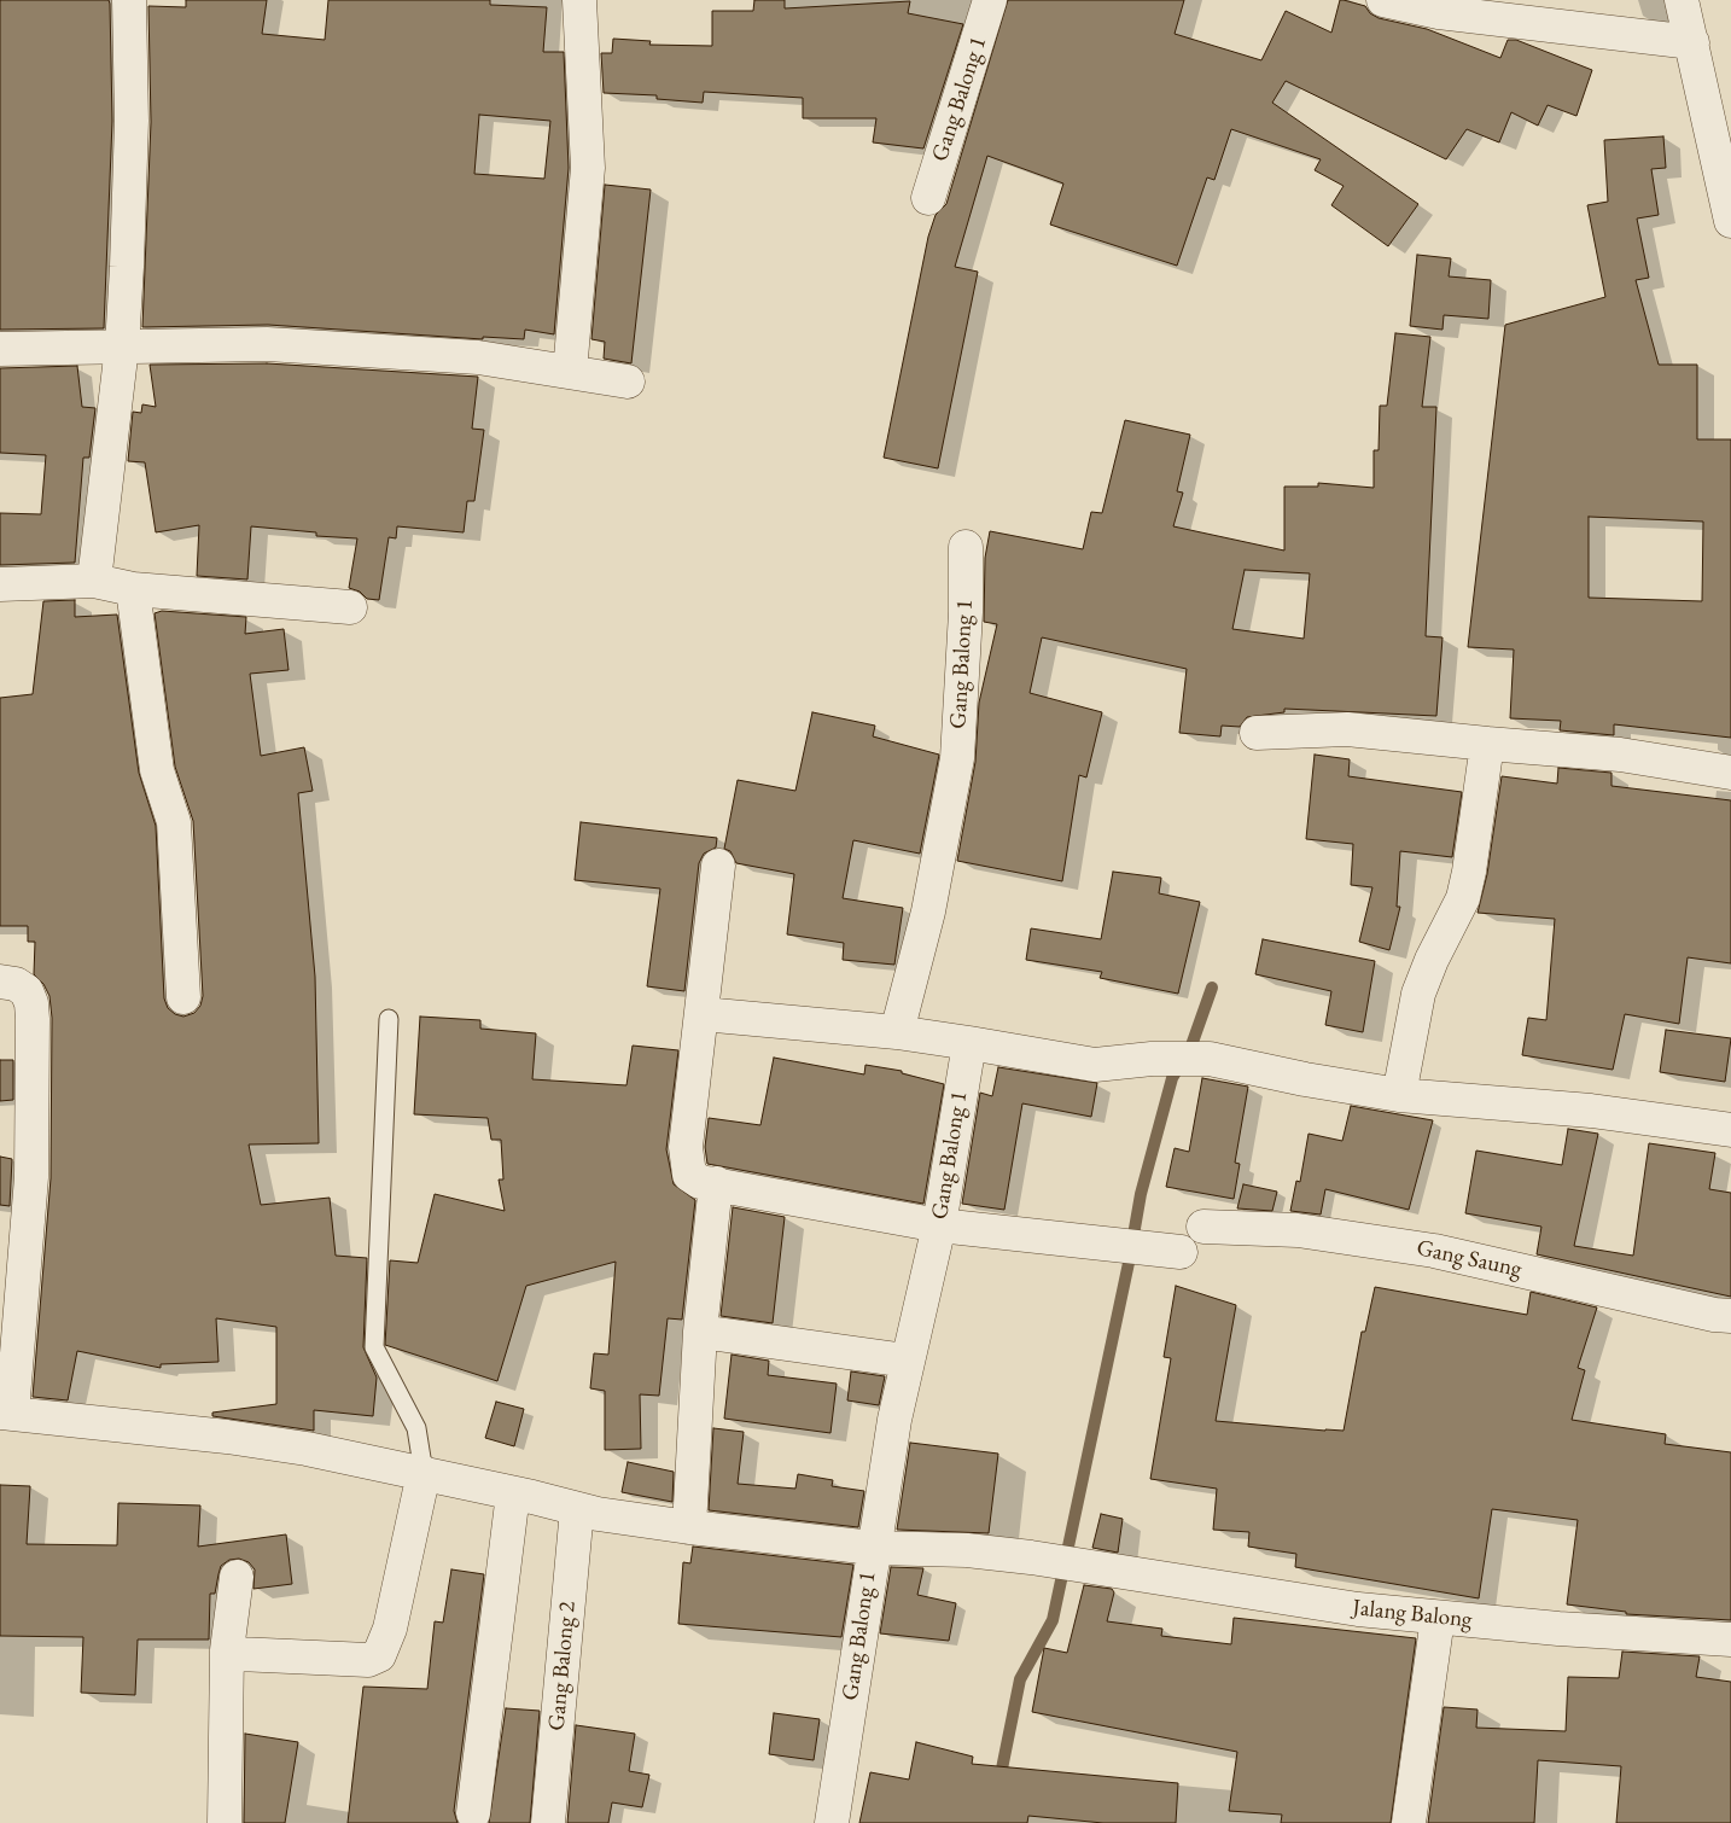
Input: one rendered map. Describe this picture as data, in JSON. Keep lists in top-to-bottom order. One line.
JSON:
{"streets":{"street":["Gang Balong 1","Gang Saung","Jalang Balong","Gang Balong 2"]},"crossings":[["Gang Balong 1","Jalang Balong"],["Jalang Balong","Gang Balong 2"]]}
